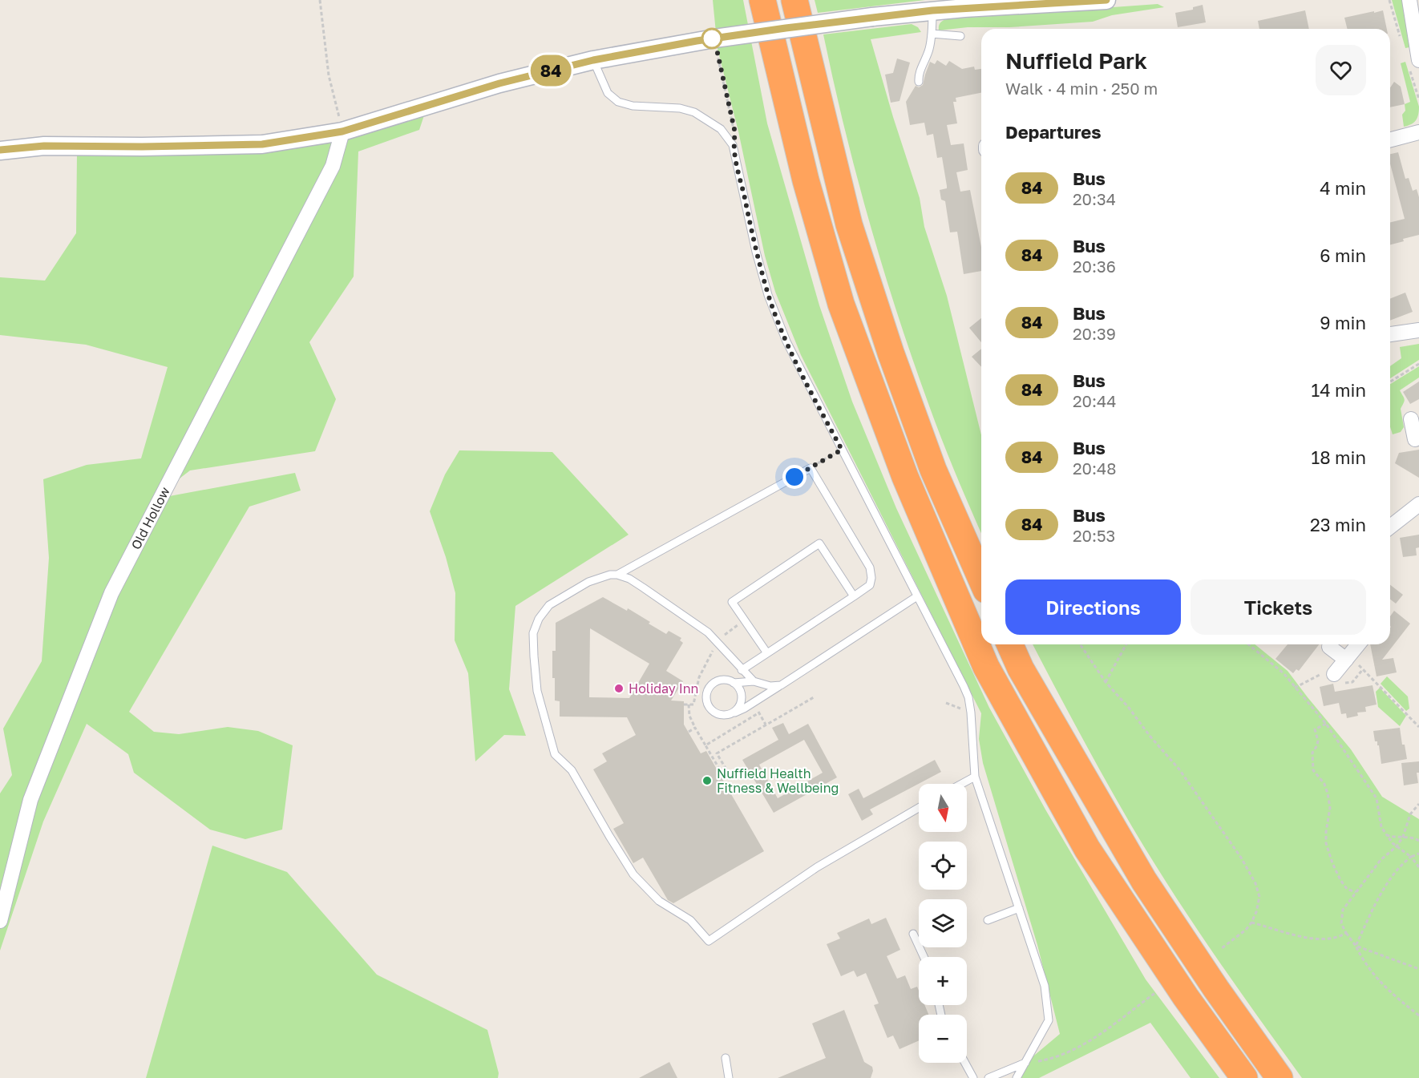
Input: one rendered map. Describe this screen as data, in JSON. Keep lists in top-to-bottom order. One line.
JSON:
{"streets":{"street":["Old Hollow"]},"places":["Holiday Inn","Nuffield Health Fitness & Wellbeing"],"lines":["bus line 84"],"north":"bottom","page":{"on_map":"84","heading":[["Nuffield Park","Walk · 4 min · 250 m"],"Departures"],"list":[{"mark":"84","name":"Bus","note":"20:34","value":"4 min"},{"mark":"84","name":"Bus","note":"20:36","value":"6 min"},{"mark":"84","name":"Bus","note":"20:39","value":"9 min"},{"mark":"84","name":"Bus","note":"20:44","value":"14 min"},{"mark":"84","name":"Bus","note":"20:48","value":"18 min"},{"mark":"84","name":"Bus","note":"20:53","value":"23 min"}],"buttons":["Directions","Tickets"],"map_buttons":["+","−"]}}
